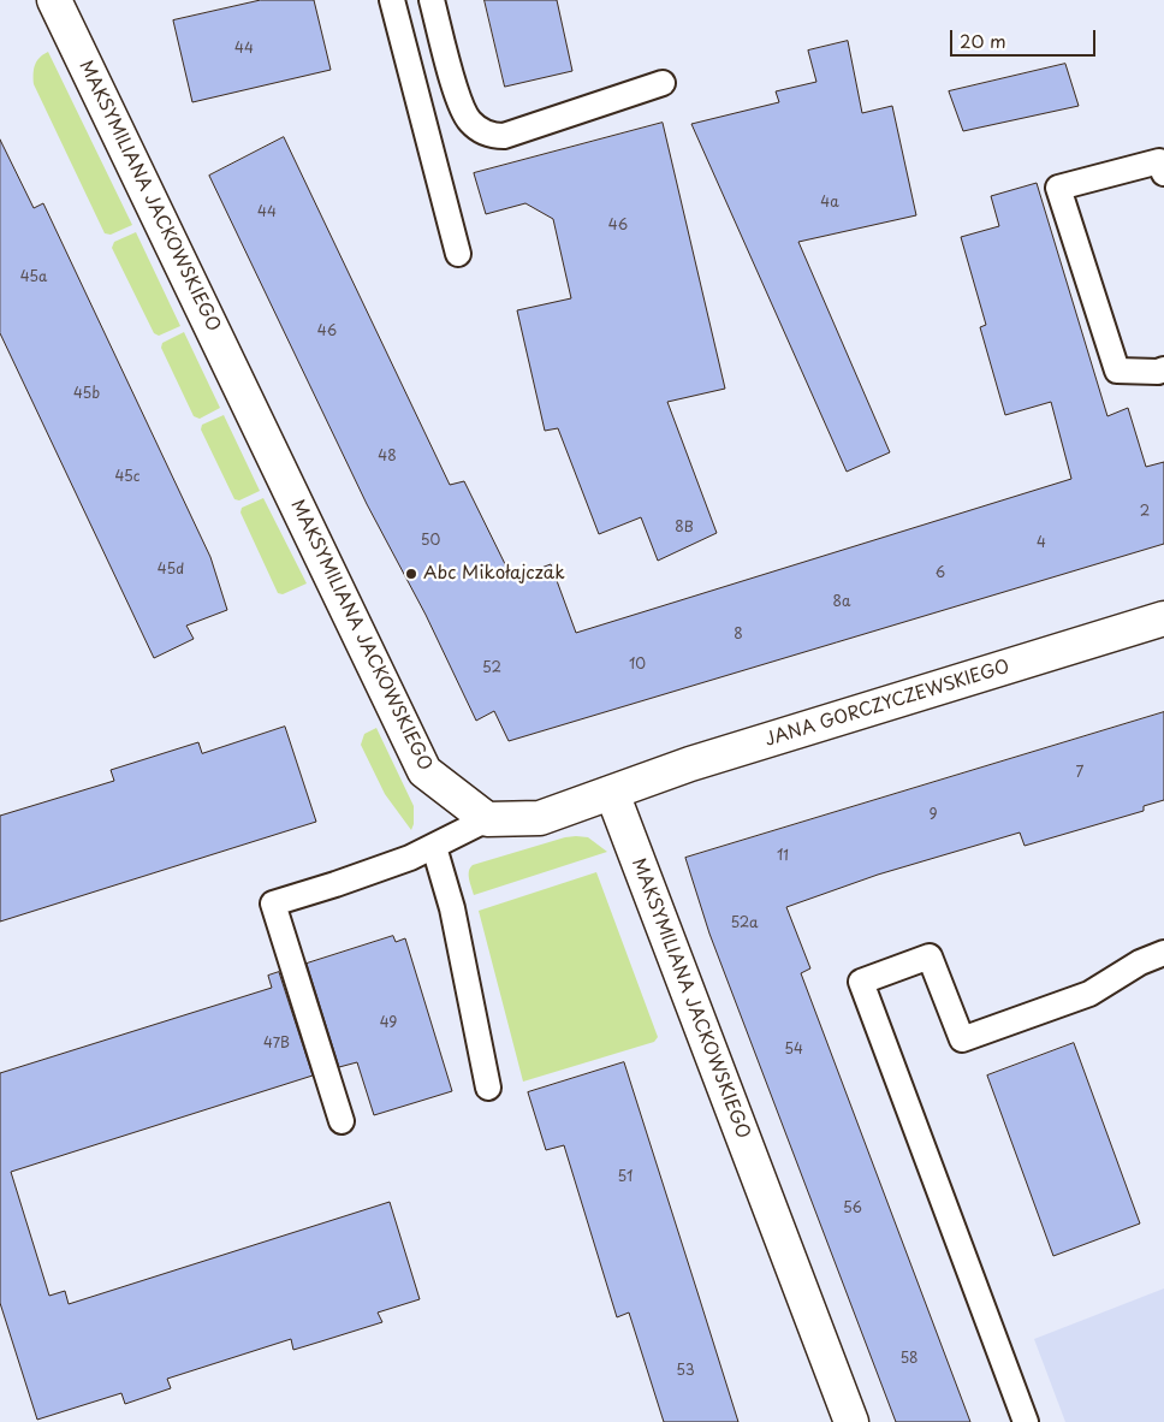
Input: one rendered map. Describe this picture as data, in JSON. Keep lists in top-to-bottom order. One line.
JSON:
{"streets":{"street":["MAKSYMILIANA JACKOWSKIEGO","JANA GORCZYCZEWSKIEGO"]},"crossings":[["MAKSYMILIANA JACKOWSKIEGO","JANA GORCZYCZEWSKIEGO"]],"places":["Abc Mikołajczak"],"house_numbers":["44","4a","44","46","45a","46","45b","48","45c","2","8B","50","4","45d","6","8a","8","10","52","7","9","11","52a","49","47B","54","51","56","58","53"],"scale_bar":"20 m"}
